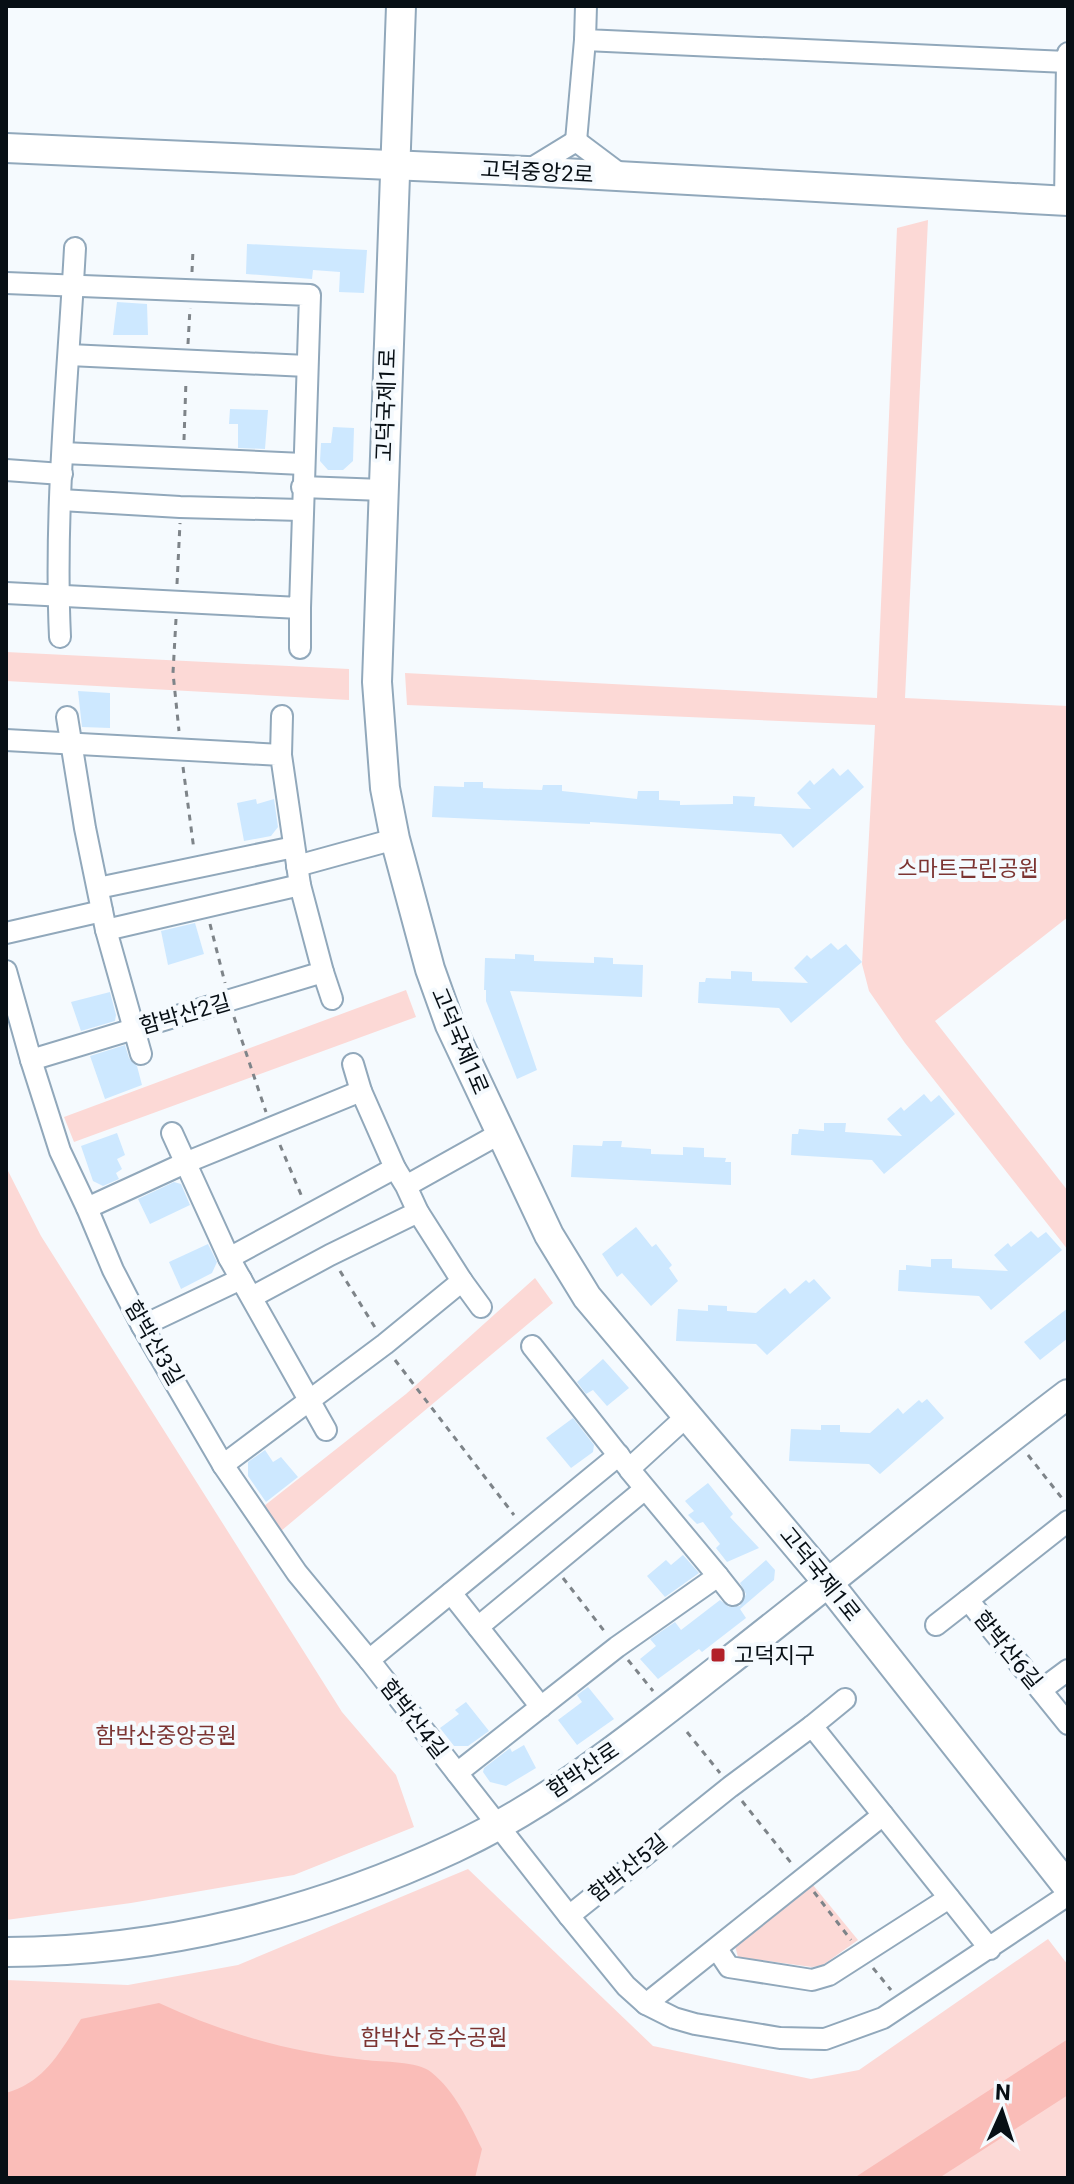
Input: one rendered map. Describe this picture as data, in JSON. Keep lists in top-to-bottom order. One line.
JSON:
{"streets":{"street":["고덕중앙2로","고덕국제1로","함박산2길","함박산3길","함박산6길","함박산4길","함박산로","함박산5길"]},"crossings":[["고덕중앙2로","고덕국제1로"],["고덕국제1로","함박산4길"],["고덕국제1로","함박산로"],["함박산2길","함박산3길"],["함박산3길","함박산4길"]],"parks":["스마트근린공원","함박산중앙공원","함박산 호수공원"],"places":{"transit":["고덕지구"]},"north":"top"}
